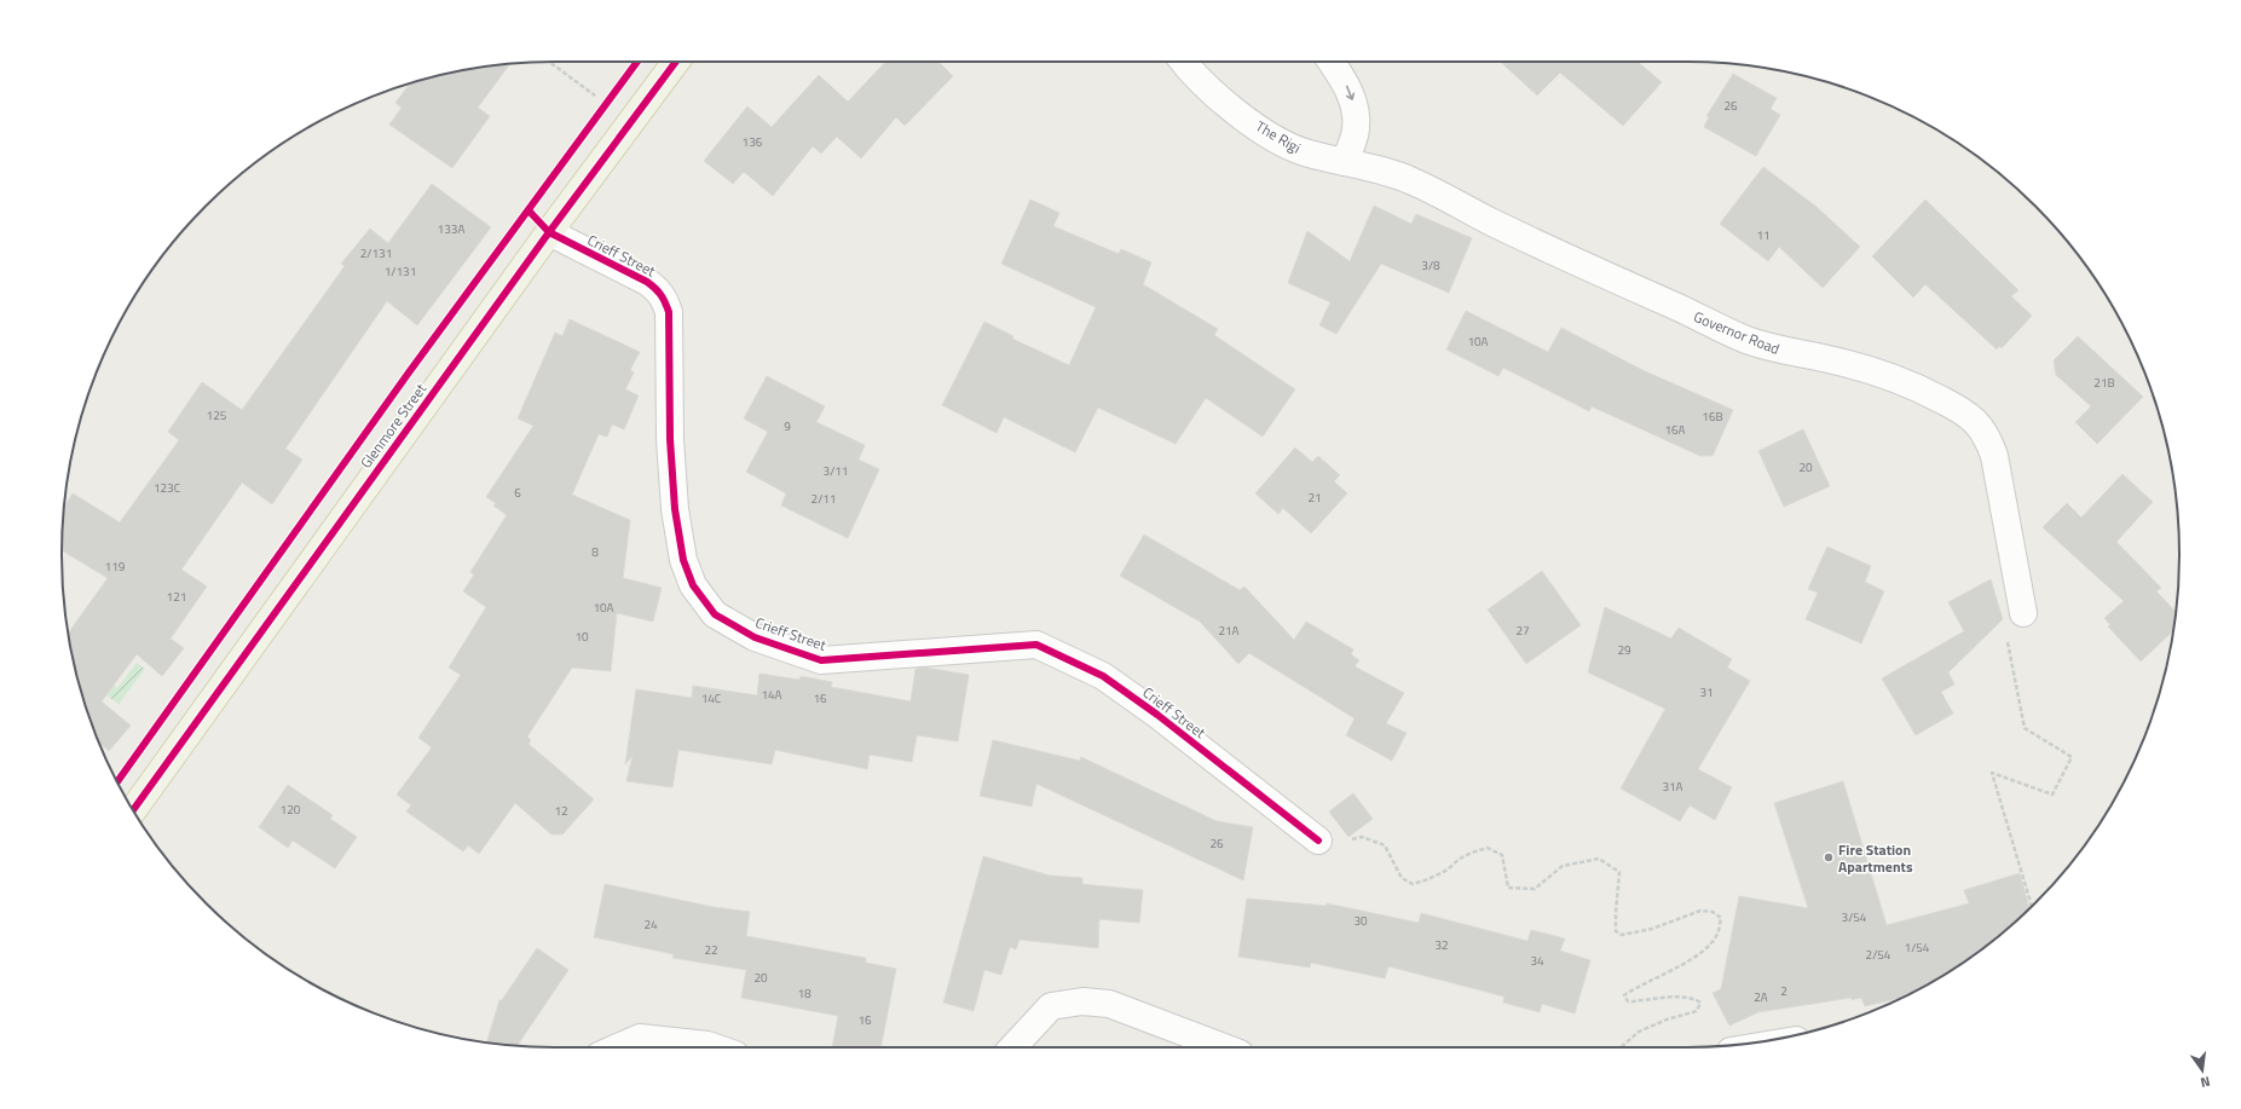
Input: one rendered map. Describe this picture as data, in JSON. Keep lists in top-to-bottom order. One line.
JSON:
{"streets":{"main road":["Glenmore Street"],"street":["The Rigi","Crieff Street","Governor Road"]},"crossings":[["The Rigi","Governor Road"],["Crieff Street","Glenmore Street"]],"places":["Fire Station Apartments"],"house_numbers":["26","136","133A","11","2/131","3/8","1/131","10A","21B","125","16B","9","16A","20","3/11","123C","6","21","2/11","8","119","121","10A","21A","27","10","29","31","14A","14C","16","31A","120","12","26","3/54","30","24","32","1/54","22","2/54","34","20","2","18","2A","16"],"north":"bottom"}
